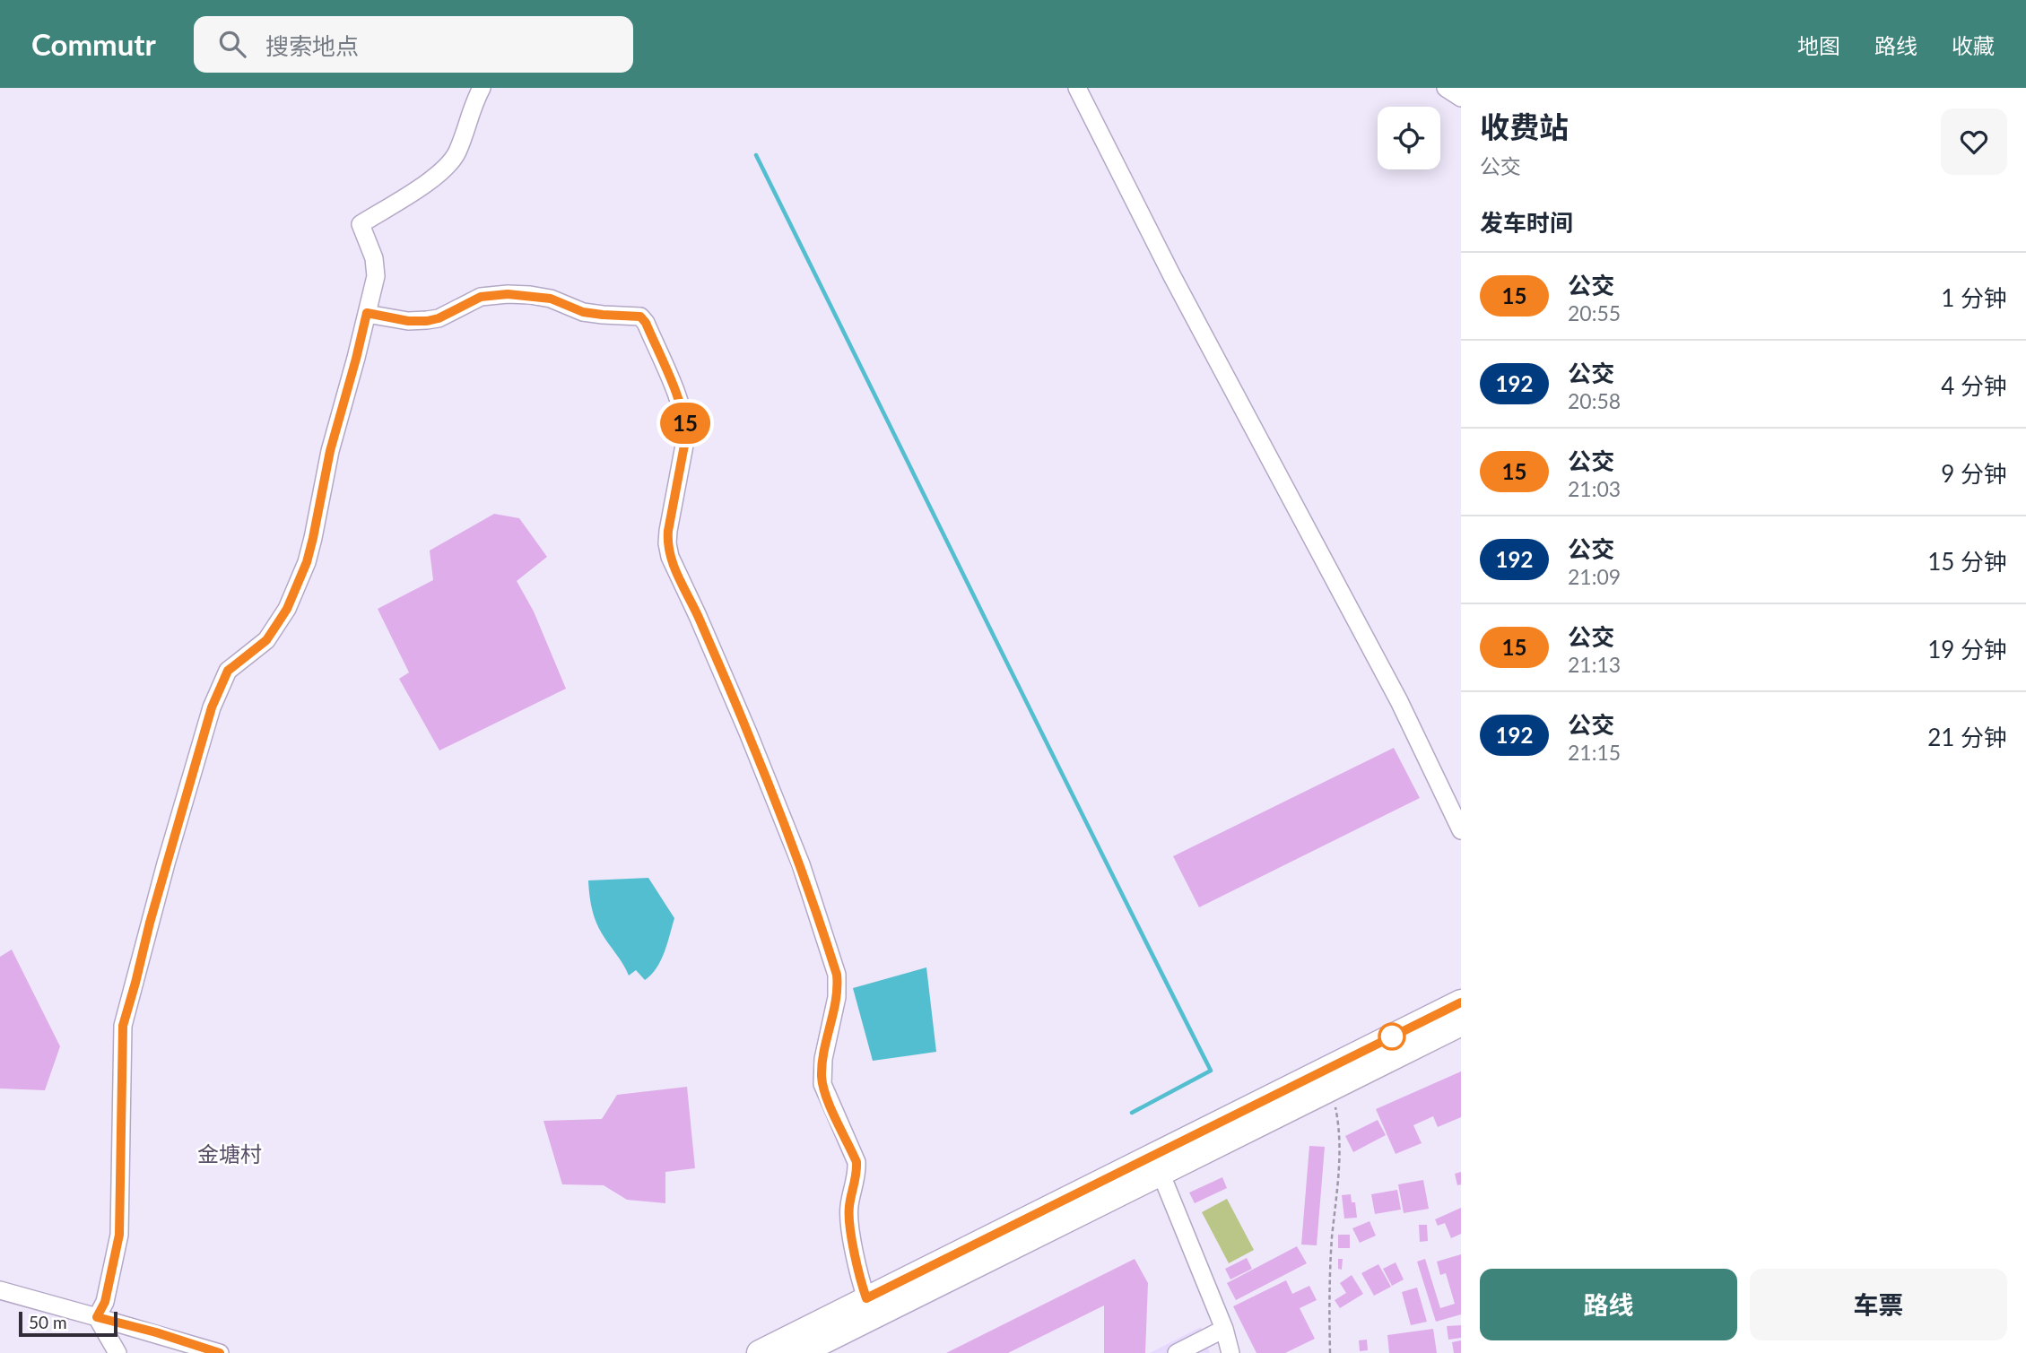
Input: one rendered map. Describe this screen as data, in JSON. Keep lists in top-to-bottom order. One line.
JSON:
{"districts":["金塘村"],"lines":["bus line 15"],"scale_bar":"50 m","page":{"header":"Commutr","search":"搜索地点","nav":["地图","路线","收藏"],"on_map":"15","heading":[["收费站","公交"],"发车时间"],"list":[{"mark":"15","name":"公交","note":"20:55","value":"1 分钟"},{"mark":"192","name":"公交","note":"20:58","value":"4 分钟"},{"mark":"15","name":"公交","note":"21:03","value":"9 分钟"},{"mark":"192","name":"公交","note":"21:09","value":"15 分钟"},{"mark":"15","name":"公交","note":"21:13","value":"19 分钟"},{"mark":"192","name":"公交","note":"21:15","value":"21 分钟"}],"buttons":["路线","车票"],"scale":"50 m"}}
